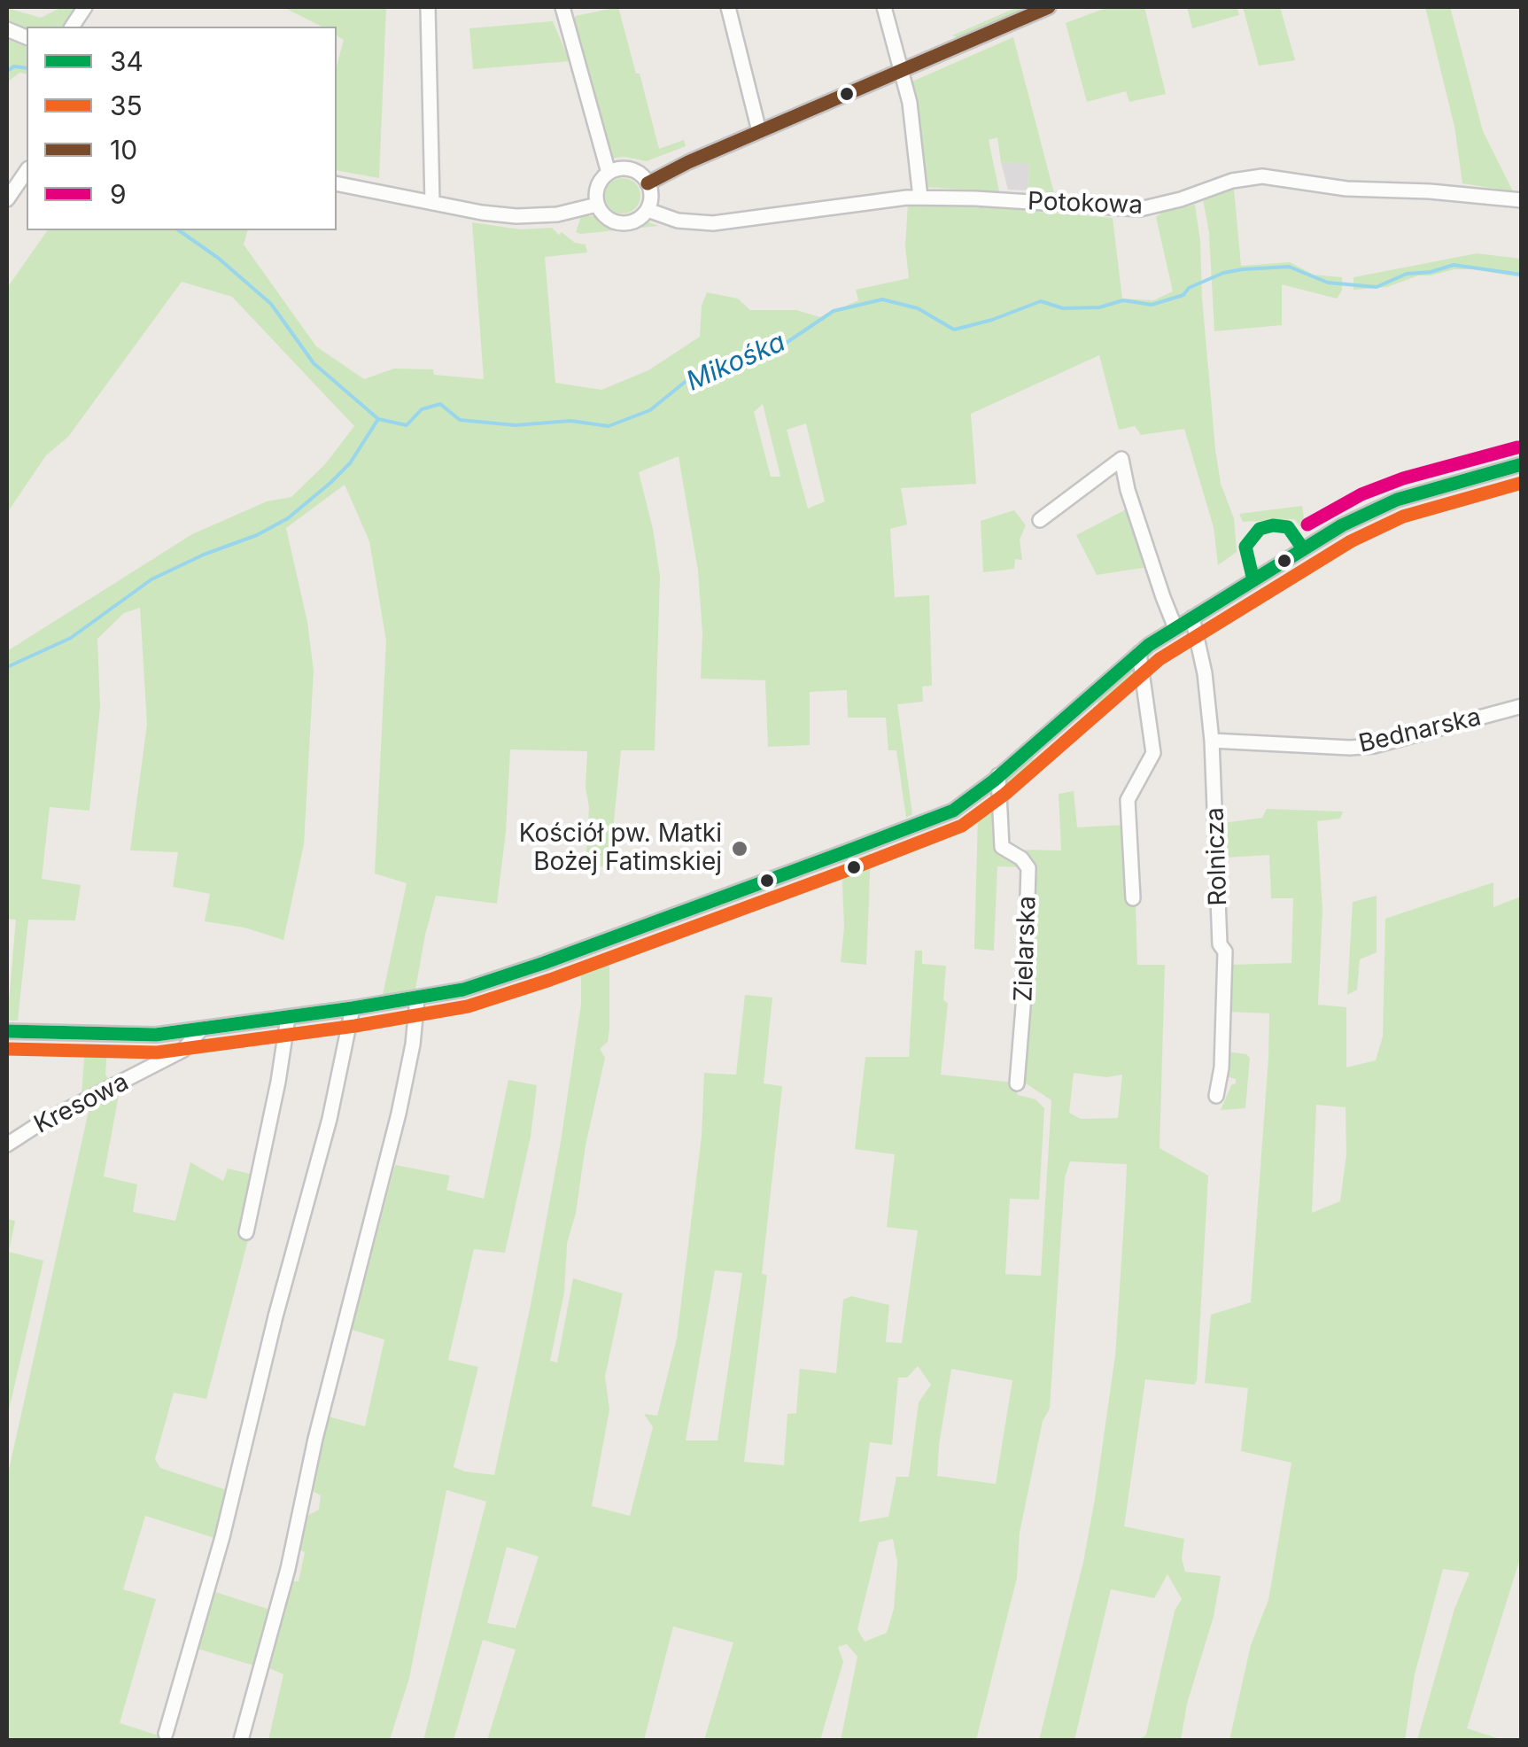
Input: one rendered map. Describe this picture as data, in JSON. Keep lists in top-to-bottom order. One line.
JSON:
{"streets":{"street":["Potokowa","Bednarska","Rolnicza","Zielarska","Kresowa"]},"crossings":[["Bednarska","Rolnicza"]],"water":["Mikośka"],"places":["Kościół pw. Matki Bożej Fatimskiej"],"lines":["transit line 10","transit line 9","transit line 34","transit line 35"],"legend":["34","35","10","9"]}
